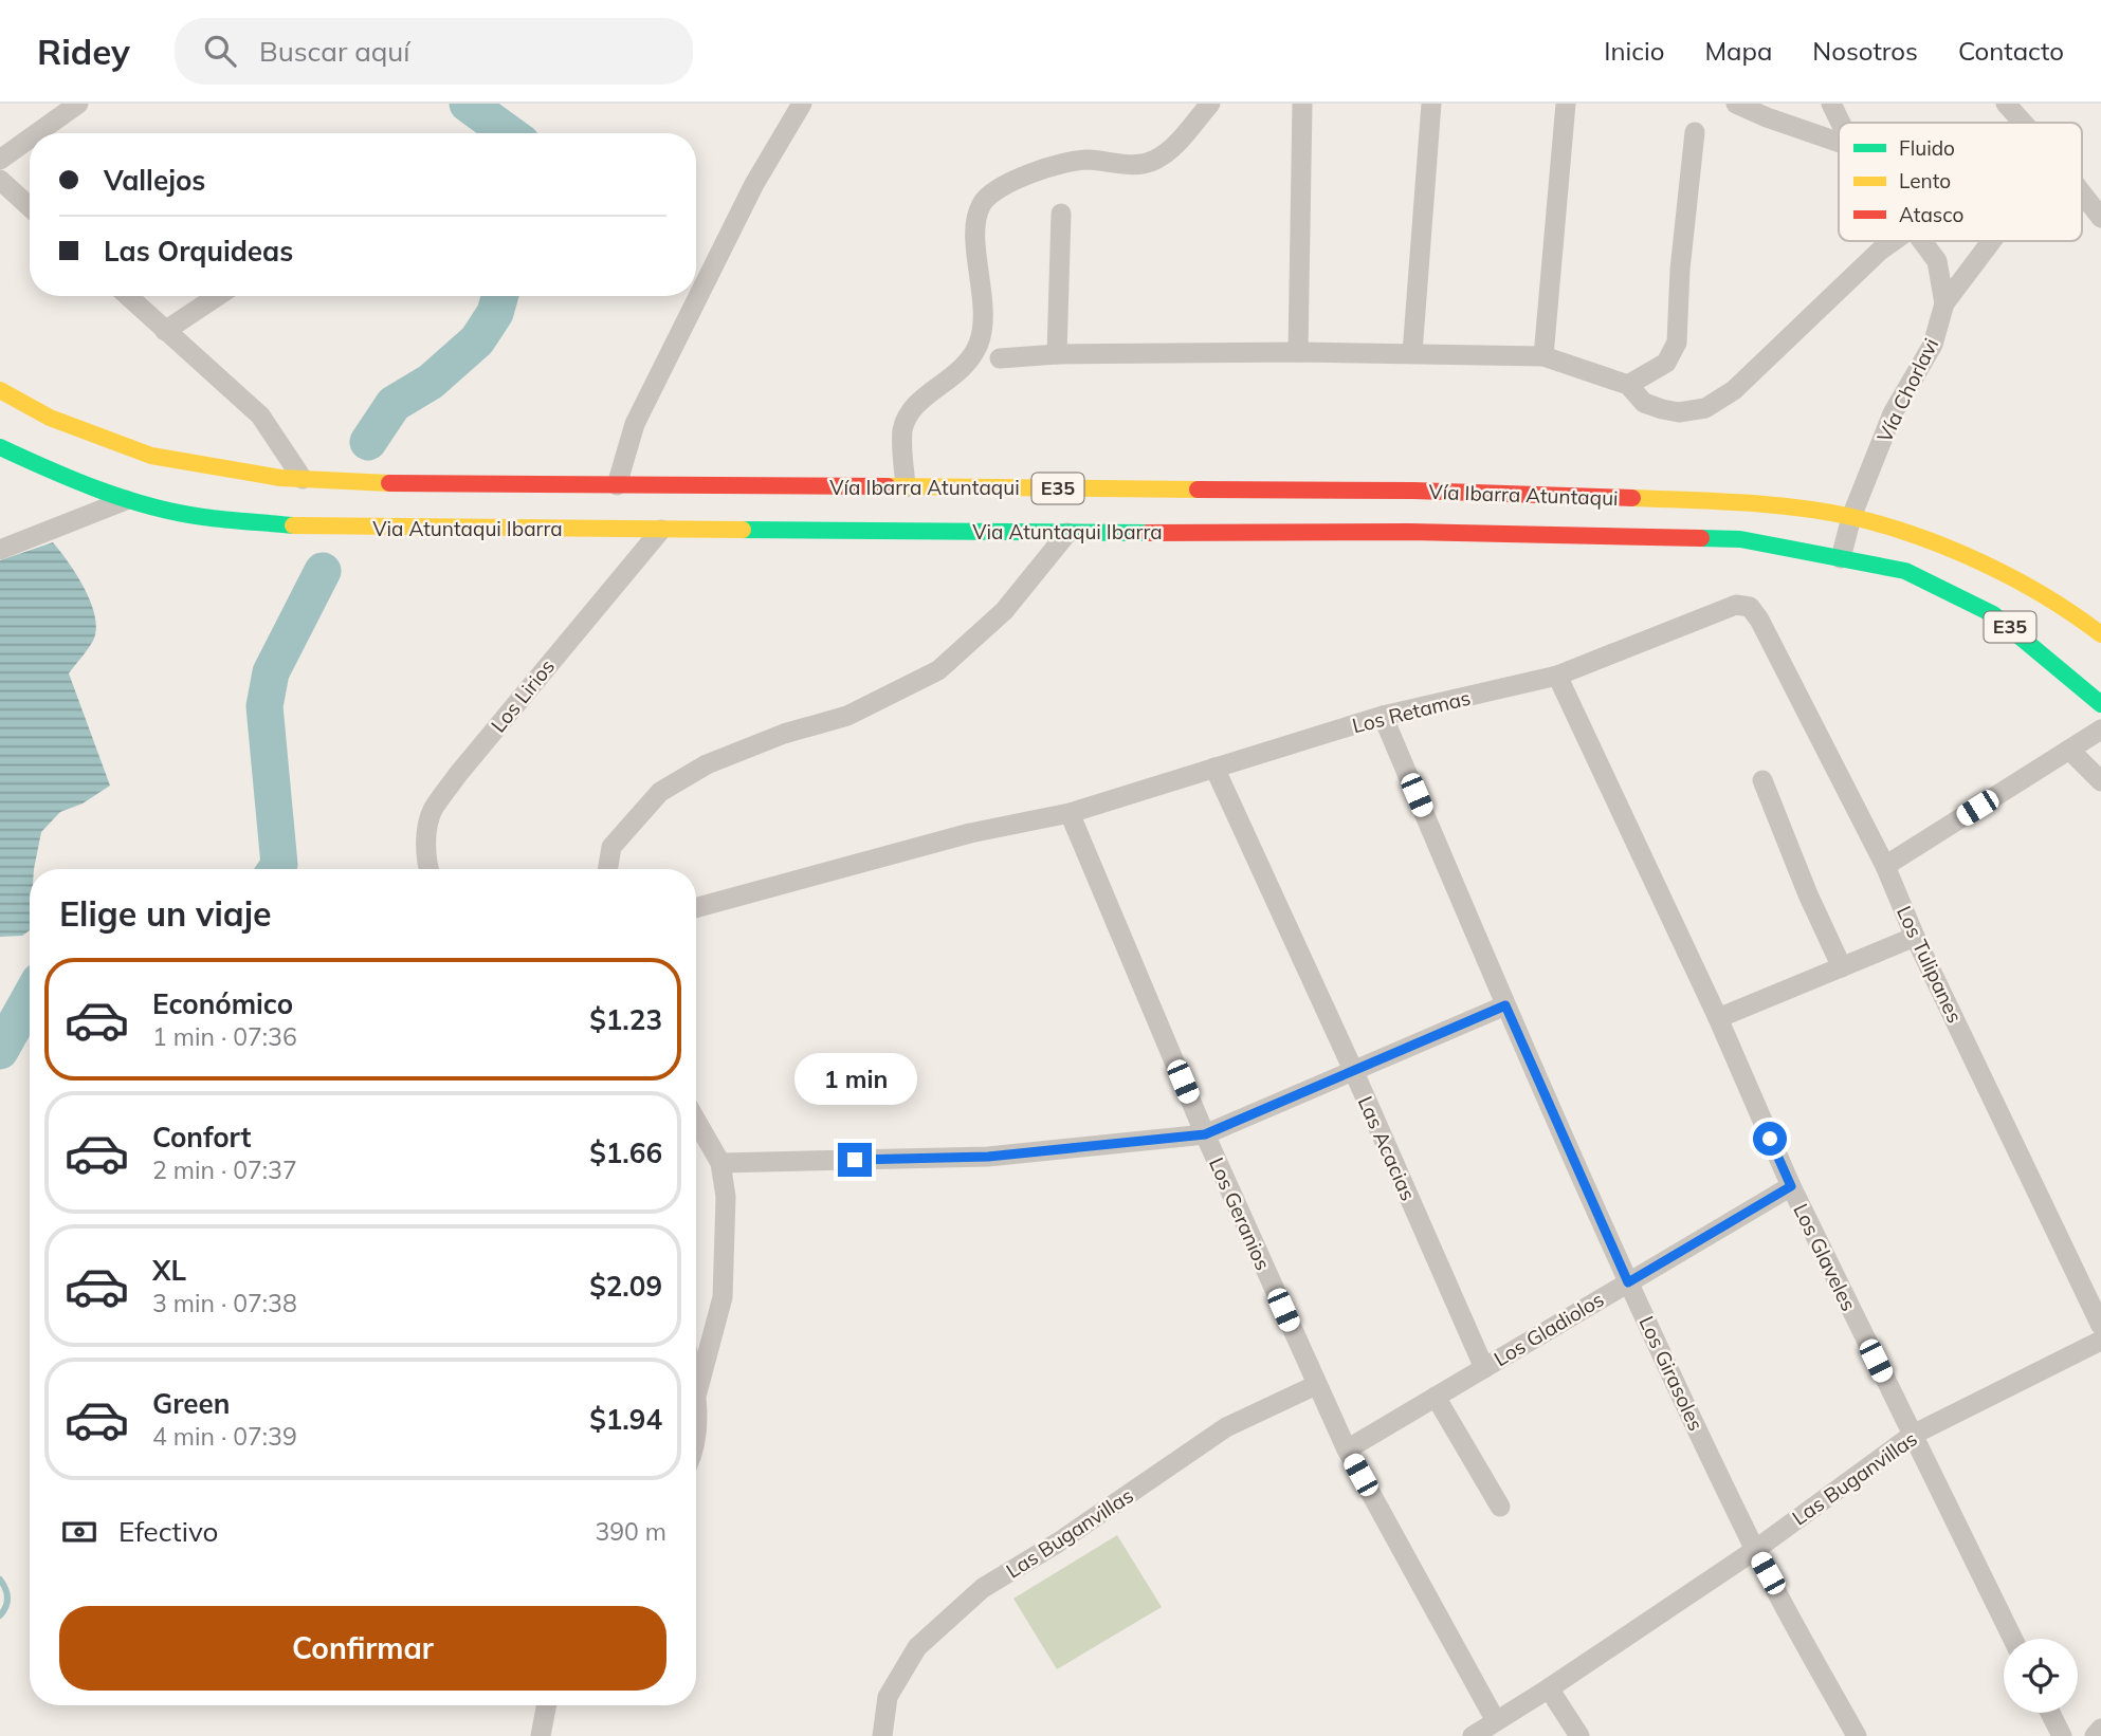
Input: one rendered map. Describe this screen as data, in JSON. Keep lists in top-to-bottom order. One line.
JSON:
{"streets":{"highway":["Vía Ibarra Atuntaqui","E35","Via Atuntaqui Ibarra"],"street":["Vía Chorlavi","Los Lirios","Los Retamas","Los Tulipanes","Las Acacias","Los Geranios","Los Glaveles","Los Gladiolos","Los Girasoles","Las Buganvillas"]},"crossings":[["Vía Chorlavi","Vía Ibarra Atuntaqui"],["Vía Chorlavi","Via Atuntaqui Ibarra"],["Via Atuntaqui Ibarra","Los Lirios"],["Los Retamas","Los Tulipanes"],["Los Retamas","Las Acacias"],["Los Retamas","Los Geranios"],["Los Retamas","Los Glaveles"],["Los Retamas","Los Girasoles"],["Las Acacias","Los Gladiolos"],["Los Geranios","Los Gladiolos"],["Los Geranios","Las Buganvillas"],["Los Glaveles","Los Gladiolos"],["Los Glaveles","Las Buganvillas"],["Los Gladiolos","Los Girasoles"],["Los Girasoles","Las Buganvillas"]],"legend":["Fluido","Lento","Atasco"],"page":{"header":"Ridey","search":"Buscar aquí","nav":["Inicio","Mapa","Nosotros","Contacto"],"banner":["Vallejos","Las Orquideas"],"heading":"Elige un viaje","list":[{"name":"Económico","note":"1 min · 07:36","value":"$1.23"},{"name":"Confort","note":"2 min · 07:37","value":"$1.66"},{"name":"XL","note":"3 min · 07:38","value":"$2.09"},{"name":"Green","note":"4 min · 07:39","value":"$1.94"}],"bubble":"1 min","pay":["Efectivo","390 m"],"buttons":"Confirmar"}}
